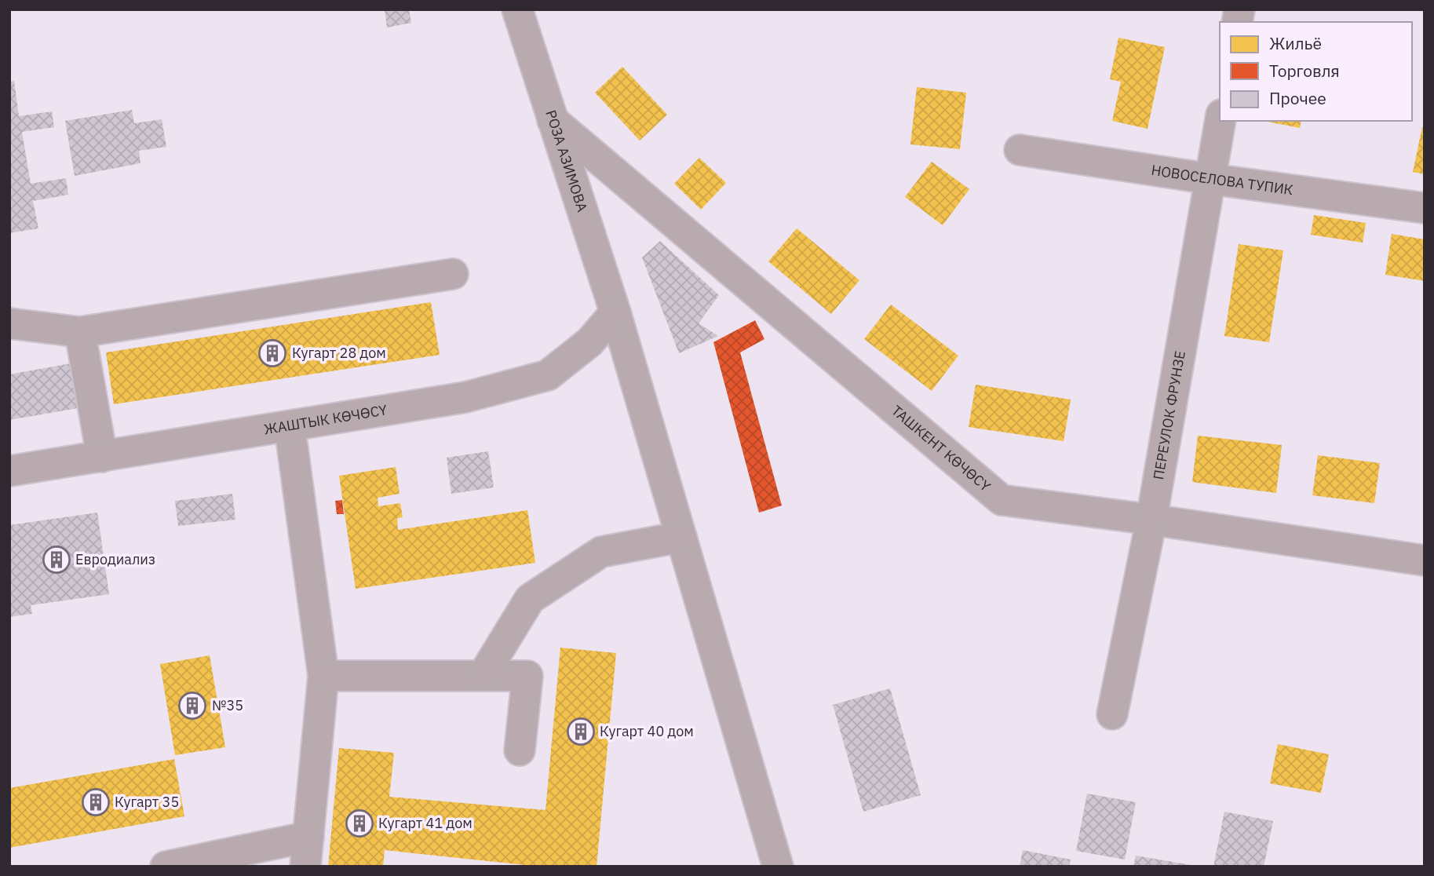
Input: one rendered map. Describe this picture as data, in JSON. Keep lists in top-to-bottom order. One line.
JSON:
{"streets":{"street":["РОЗА АЗИМОВА","НОВОСЕЛОВА ТУПИК","ПЕРЕУЛОК ФРУНЗЕ","ЖАШТЫК КӨЧӨСҮ","ТАШКЕНТ КӨЧӨСҮ"]},"crossings":[["РОЗА АЗИМОВА","ЖАШТЫК КӨЧӨСҮ"],["РОЗА АЗИМОВА","ТАШКЕНТ КӨЧӨСҮ"],["НОВОСЕЛОВА ТУПИК","ПЕРЕУЛОК ФРУНЗЕ"],["ПЕРЕУЛОК ФРУНЗЕ","ТАШКЕНТ КӨЧӨСҮ"]],"places":{"building":["Кугарт 28 дом","Евродиализ","№35","Кугарт 40 дом","Кугарт 35","Кугарт 41 дом"]},"legend":["Жильё","Торговля","Прочее"]}
